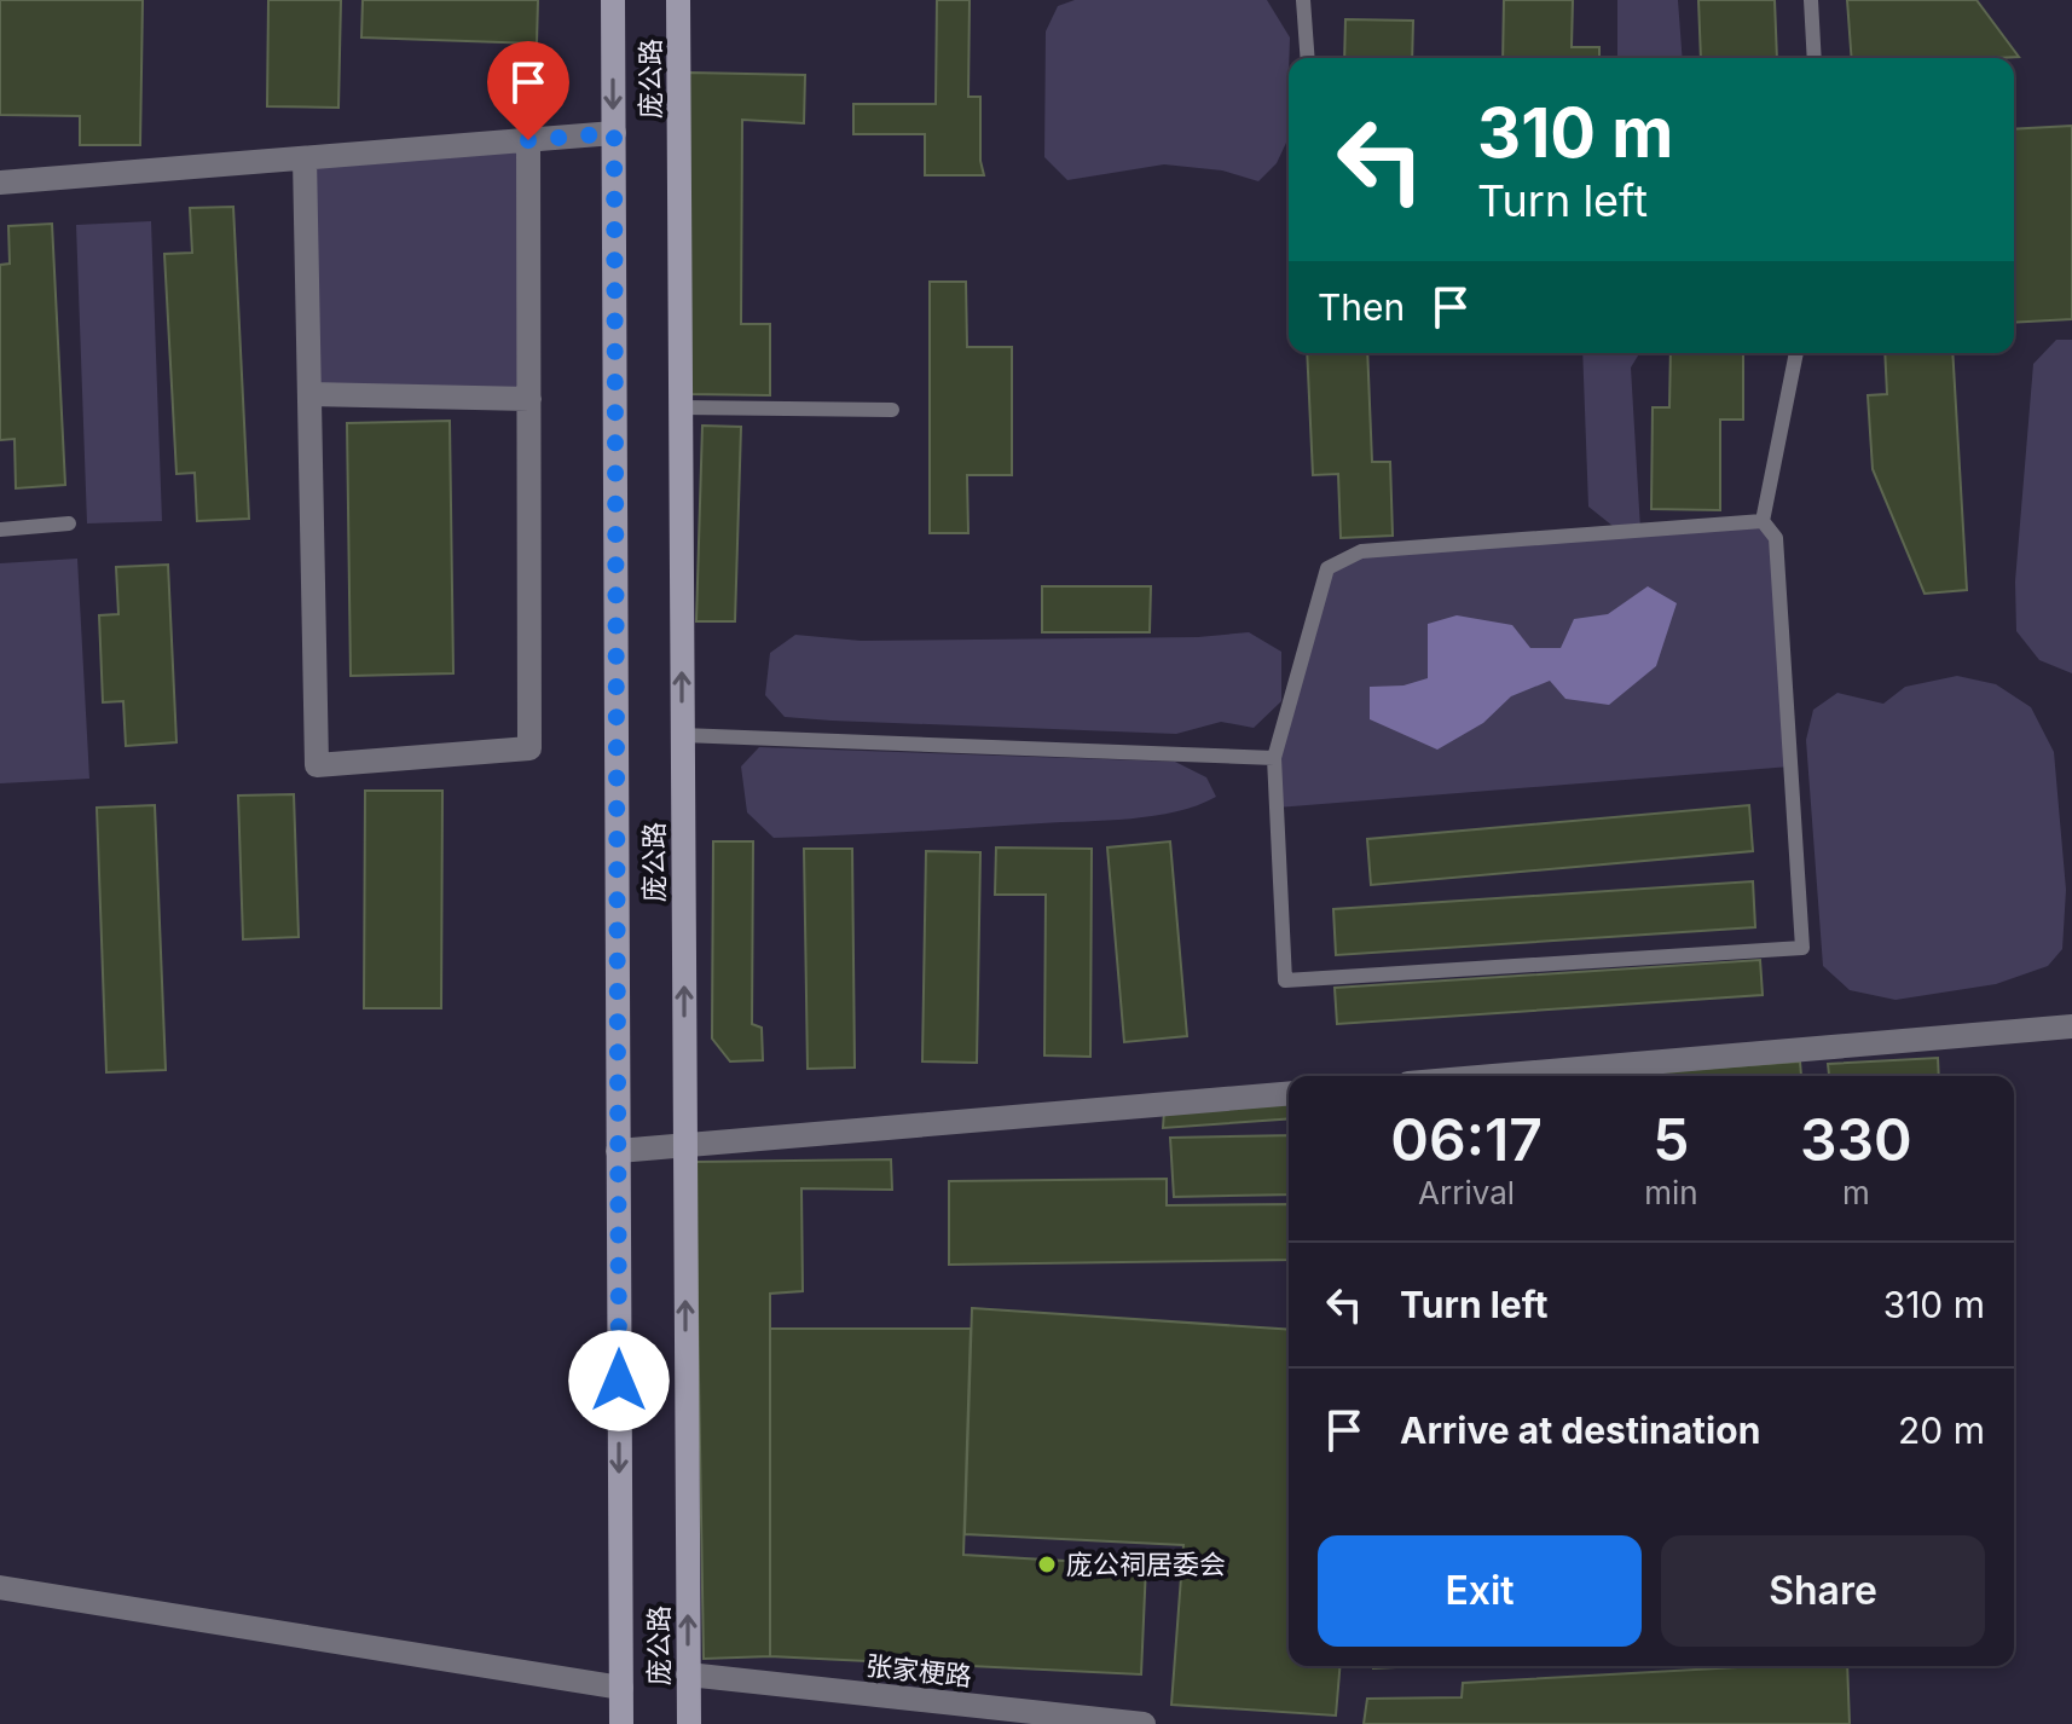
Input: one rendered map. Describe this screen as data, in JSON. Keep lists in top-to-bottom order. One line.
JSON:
{"streets":{"main road":["庞公路"],"street":["张家梗路"]},"crossings":[["庞公路","张家梗路"]],"places":["庞公祠居委会"],"page":{"turn":["310 m","Turn left"],"then":"Then","eta":["06:17","Arrival","5","min","330","m"],"list":[{"name":"Turn left","value":"310 m"},{"name":"Arrive at destination","value":"20 m"}],"buttons":["Exit","Share"]}}
